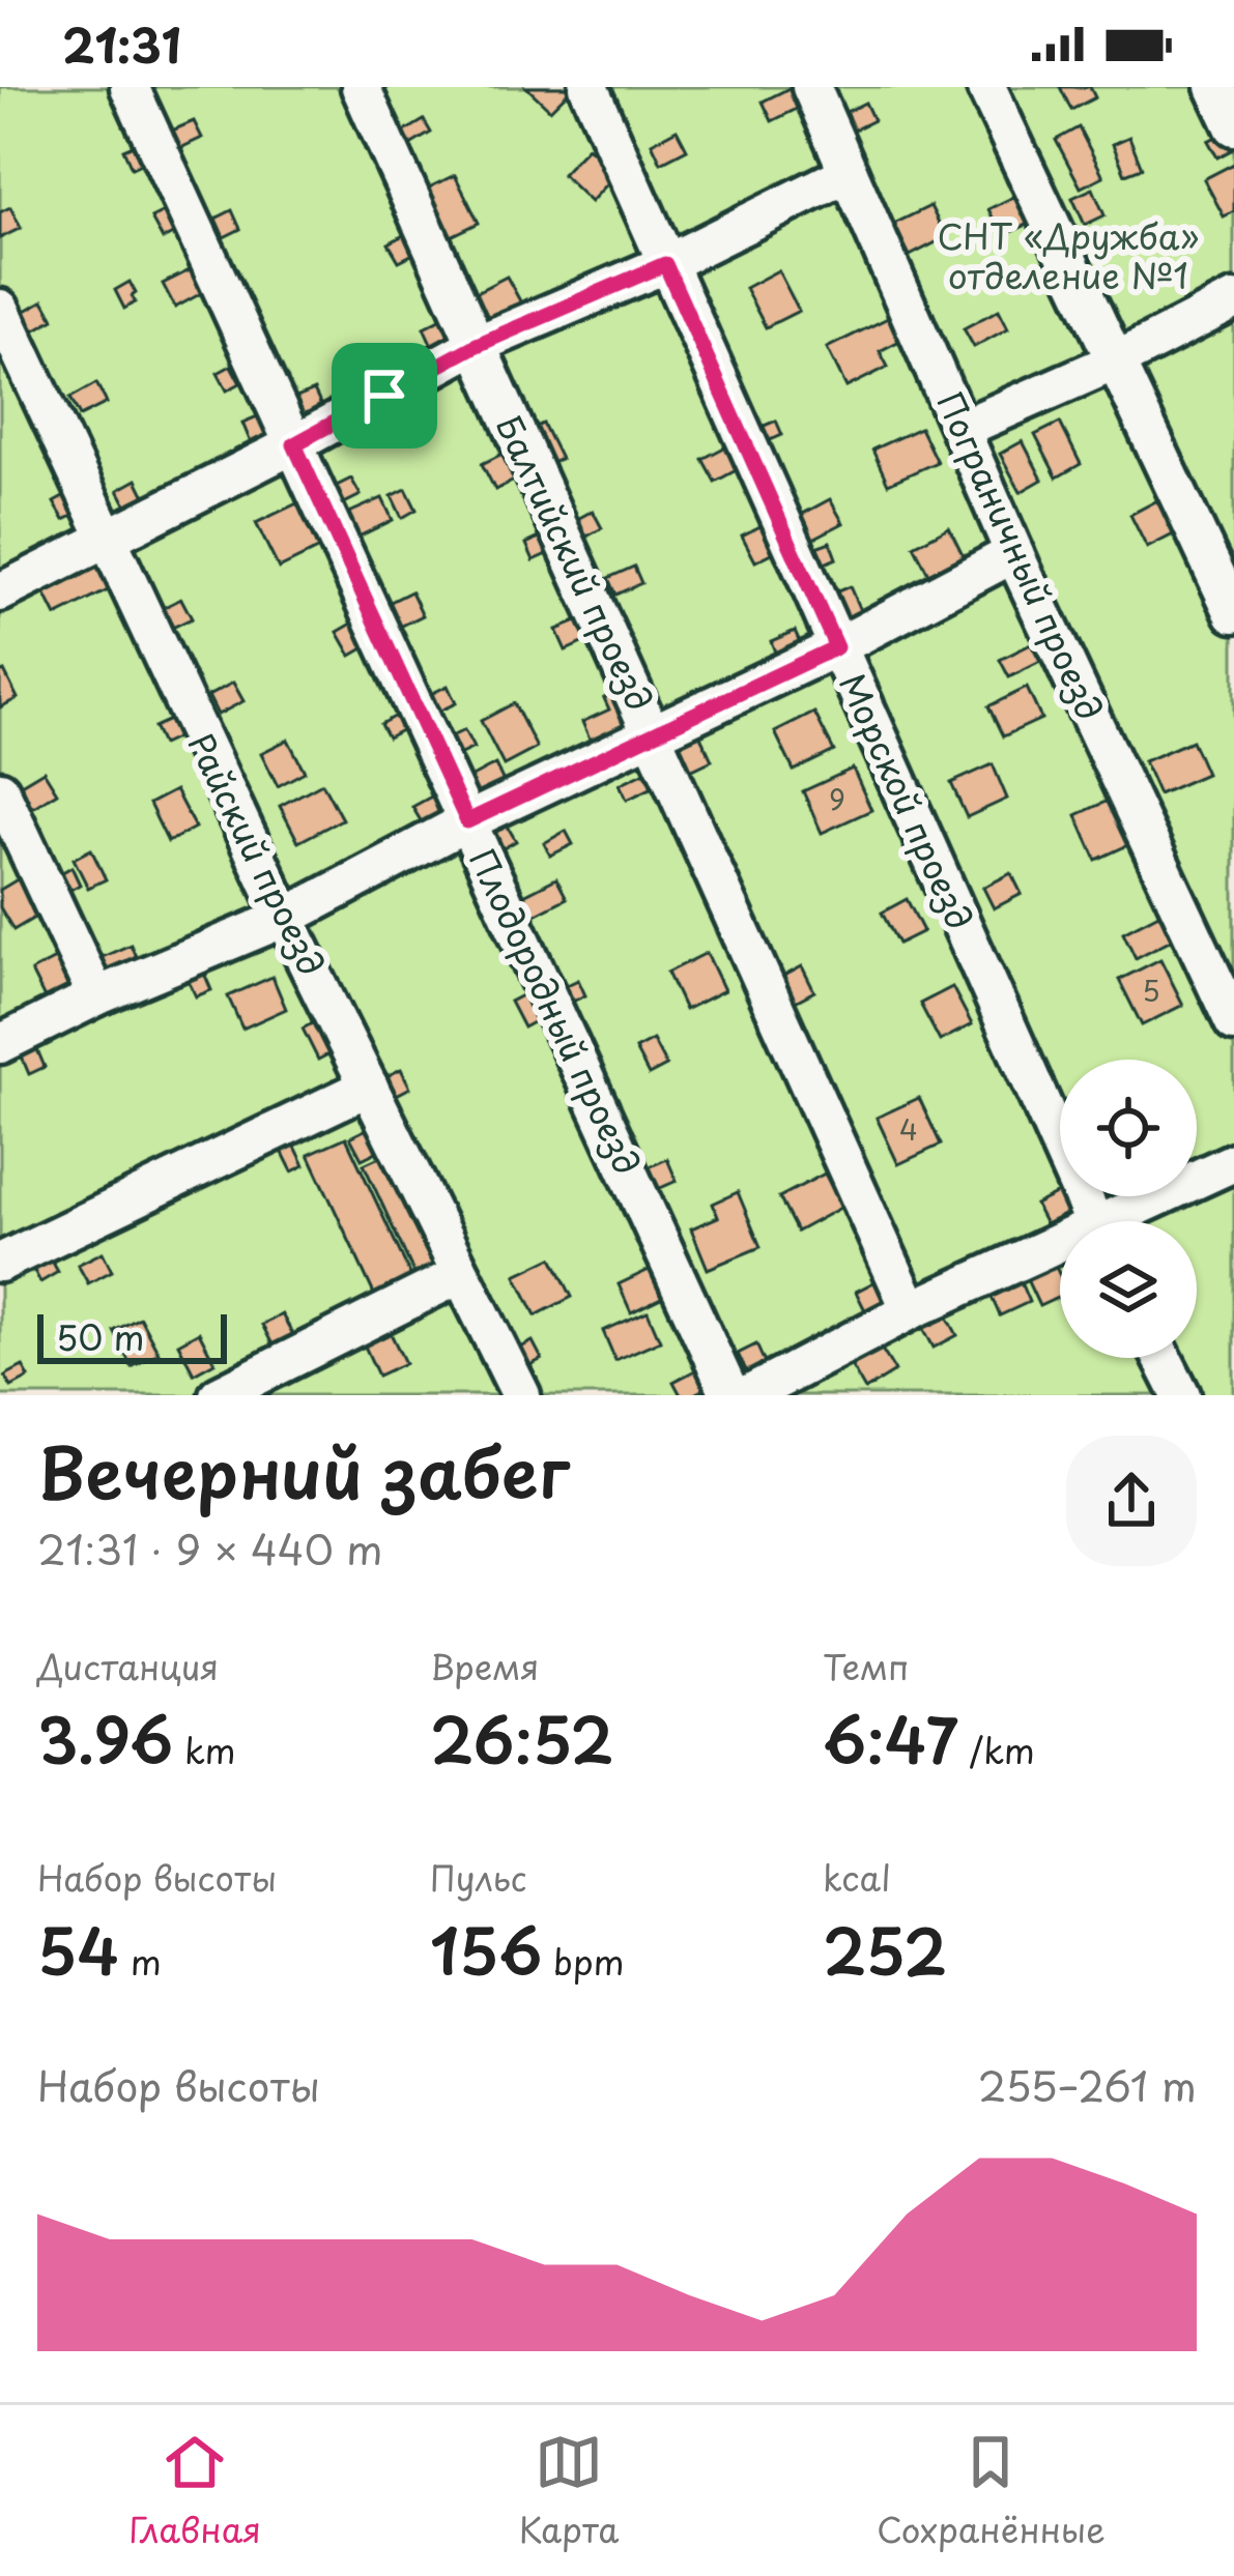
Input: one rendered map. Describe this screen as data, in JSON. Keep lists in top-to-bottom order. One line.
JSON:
{"streets":{"lane":["Пограничный проезд","Балтийский проезд","Морской проезд","Райский проезд","Плодородный проезд"]},"parks":["СНТ «Дружба» отделение №1"],"house_numbers":["9","5","4"],"scale_bar":"50 m","page":{"status":"21:31","scale":"50 m","heading":["Вечерний забег","21:31 · 9 × 440 m"],"stats":[["Дистанция","3.96 km"],["Время","26:52"],["Темп","6:47 /km"],["Набор высоты","54 m"],["Пульс","156 bpm"],["kcal","252"]],"chart":["Набор высоты","255–261 m"],"tabs":["Главная","Карта","Сохранённые"]}}
